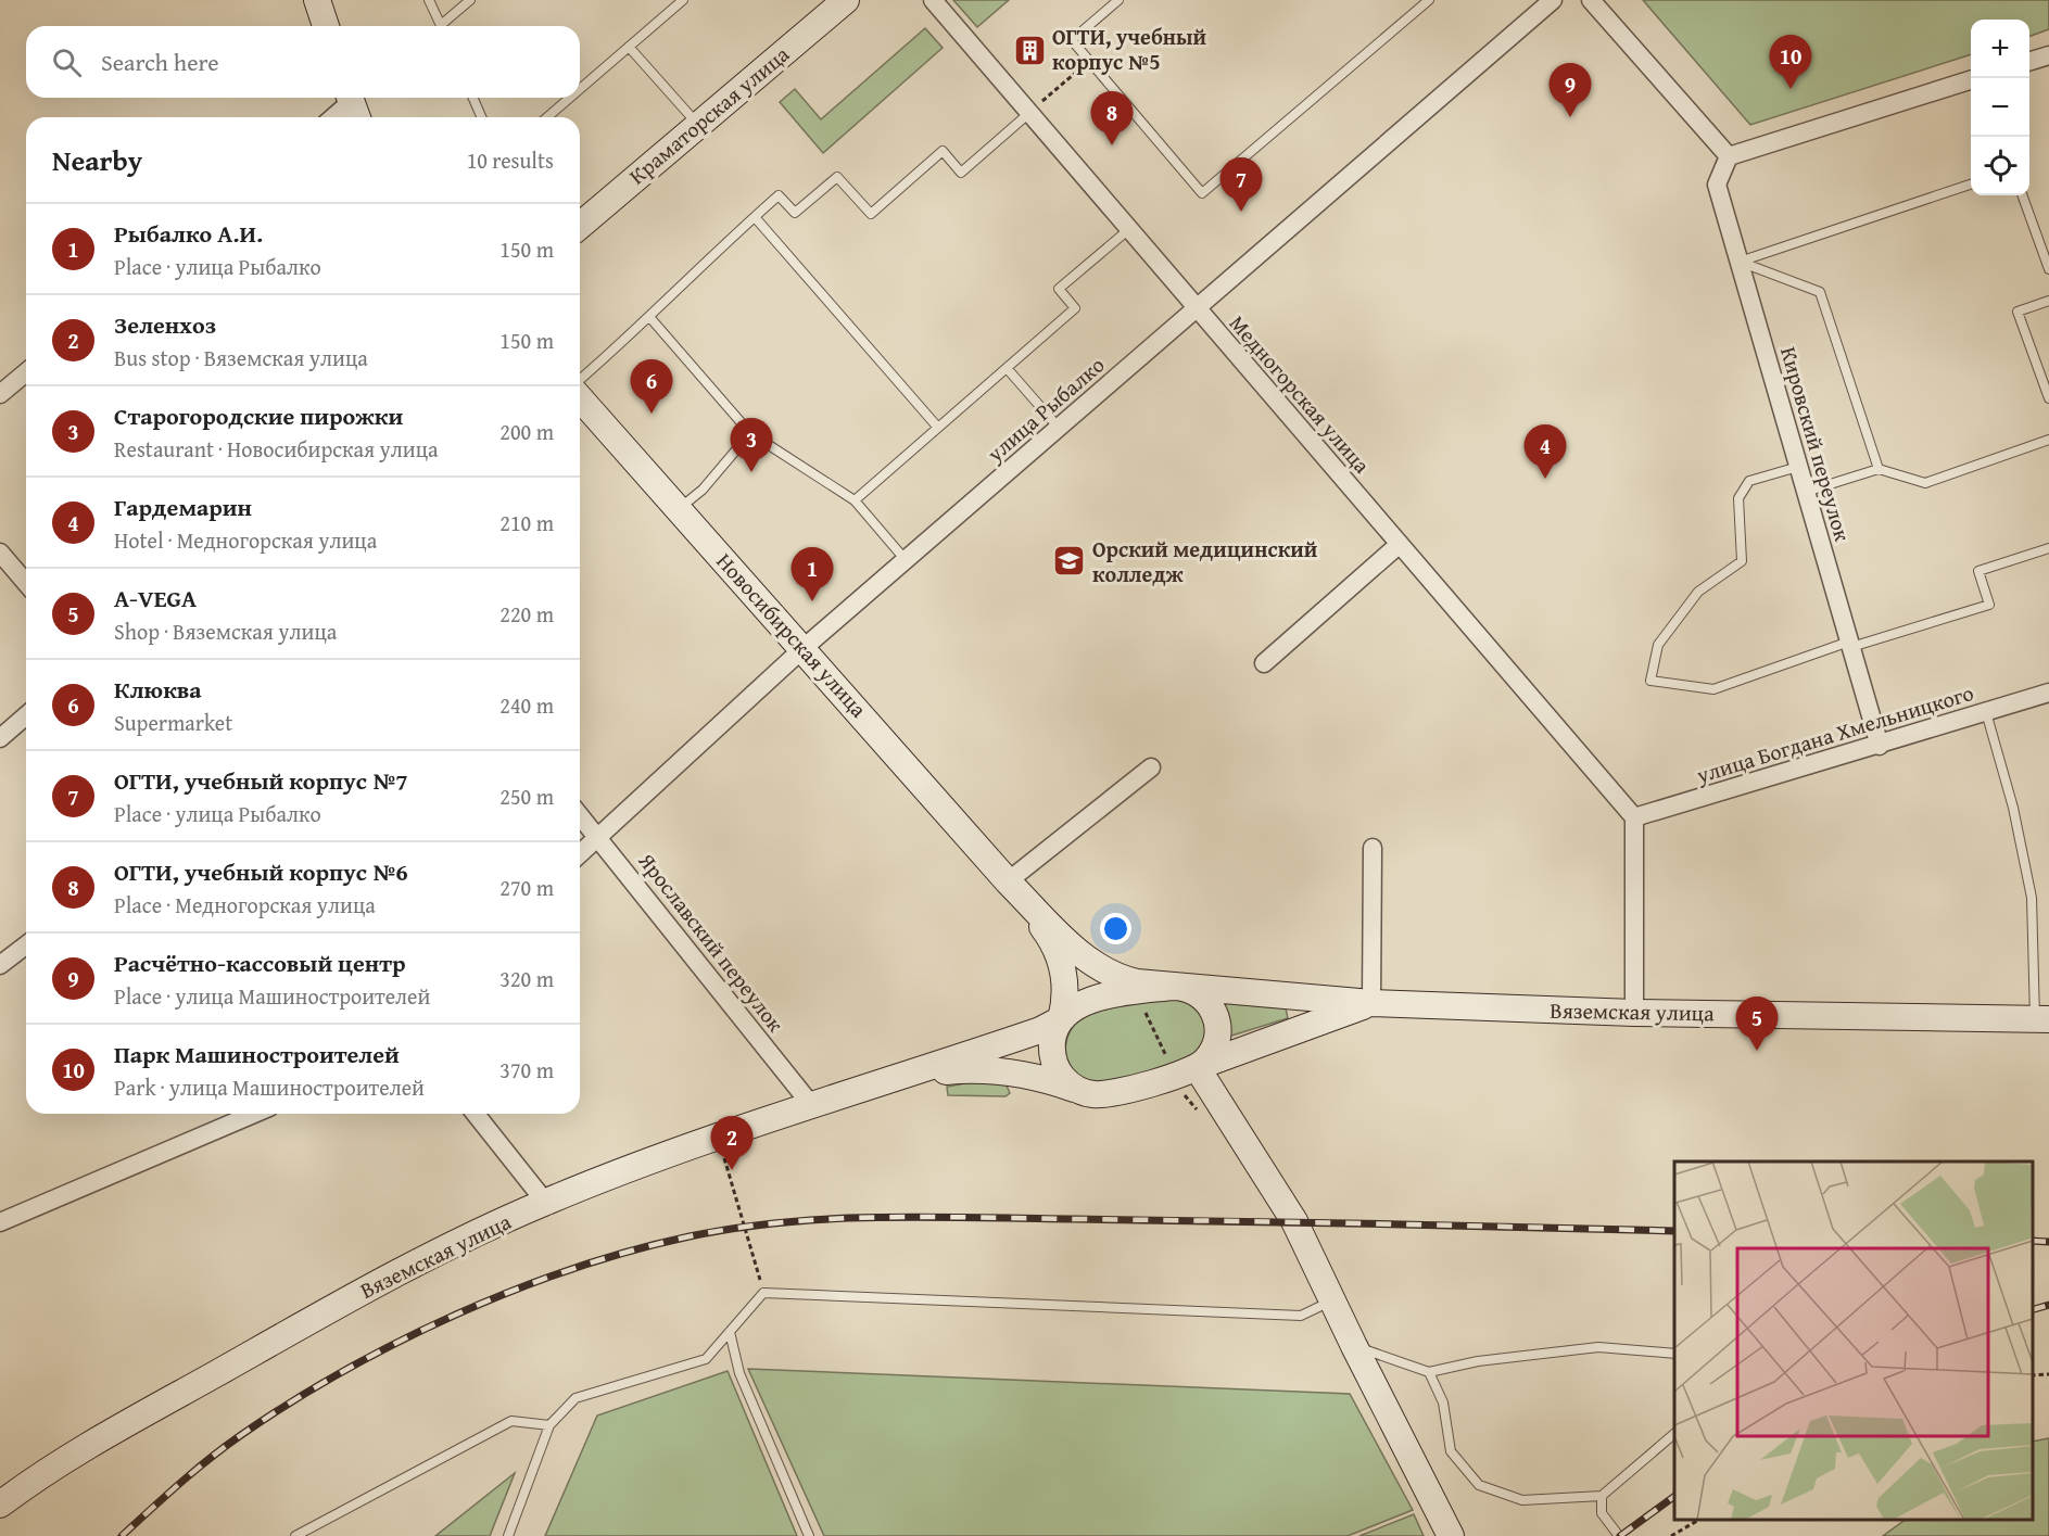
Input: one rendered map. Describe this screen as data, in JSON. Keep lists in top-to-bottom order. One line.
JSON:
{"streets":{"main road":["Краматорская улица","Новосибирская улица","Вяземская улица"],"street":["Медногорская улица","улица Рыбалко","Кировский переулок","улица Богдана Хмельницкого","Ярославский переулок"]},"crossings":[["Медногорская улица","улица Рыбалко"],["Медногорская улица","улица Богдана Хмельницкого"],["улица Рыбалко","Новосибирская улица"],["улица Рыбалко","Ярославский переулок"],["Кировский переулок","улица Богдана Хмельницкого"],["Ярославский переулок","Вяземская улица"]],"places":{"building":["ОГТИ, учебный корпус №5"],"school or university":["Орский медицинский колледж"]},"page":{"map_buttons":["+","−"],"search":"Search here","pins":["10","9","8","7","6","3","4","1","5","2"],"heading":["Nearby","10 results"],"list":[{"mark":"1","name":"Рыбалко А.И.","note":"Place · улица Рыбалко","value":"150 m"},{"mark":"2","name":"Зеленхоз","note":"Bus stop · Вяземская улица","value":"150 m"},{"mark":"3","name":"Старогородские пирожки","note":"Restaurant · Новосибирская улица","value":"200 m"},{"mark":"4","name":"Гардемарин","note":"Hotel · Медногорская улица","value":"210 m"},{"mark":"5","name":"A-VEGA","note":"Shop · Вяземская улица","value":"220 m"},{"mark":"6","name":"Клюква","note":"Supermarket","value":"240 m"},{"mark":"7","name":"ОГТИ, учебный корпус №7","note":"Place · улица Рыбалко","value":"250 m"},{"mark":"8","name":"ОГТИ, учебный корпус №6","note":"Place · Медногорская улица","value":"270 m"},{"mark":"9","name":"Расчётно-кассовый центр","note":"Place · улица Машиностроителей","value":"320 m"},{"mark":"10","name":"Парк Машиностроителей","note":"Park · улица Машиностроителей","value":"370 m"}]}}
